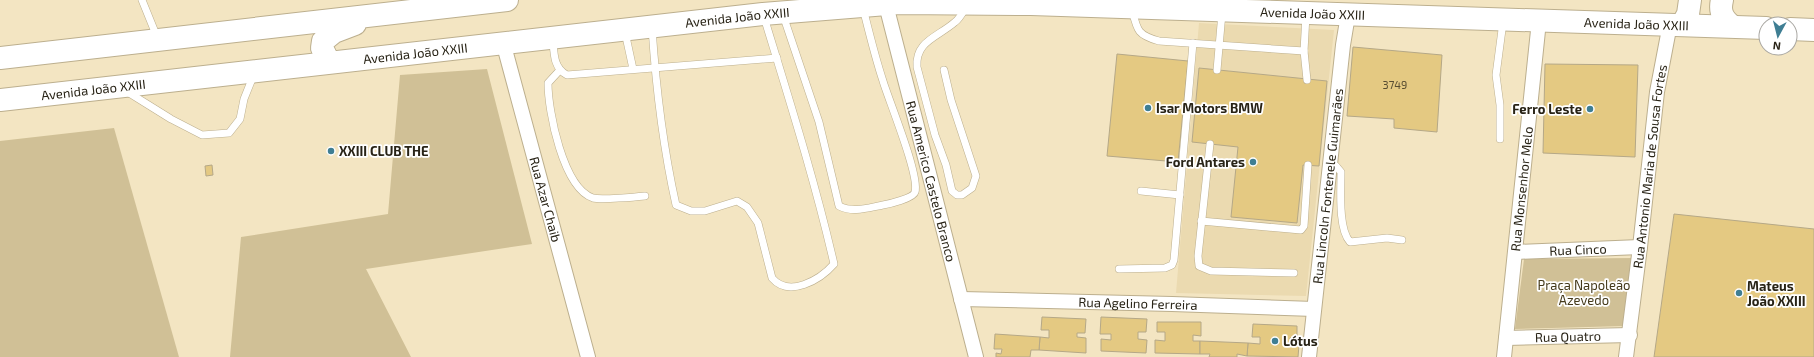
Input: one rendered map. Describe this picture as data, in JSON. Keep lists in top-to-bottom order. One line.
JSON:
{"streets":{"main road":["Avenida João XXIII"],"street":["Rua Antonio Maria de Sousa Fortes","Rua Americo Castelo Branco","Rua Lincoln Fontenele Guimarães","Rua Monsenhor Melo","Rua Azar Chaib","Rua Cinco","Rua Agelino Ferreira","Rua Quatro"]},"crossings":[["Avenida João XXIII","Rua Antonio Maria de Sousa Fortes"],["Avenida João XXIII","Rua Americo Castelo Branco"],["Avenida João XXIII","Rua Lincoln Fontenele Guimarães"],["Avenida João XXIII","Rua Monsenhor Melo"],["Avenida João XXIII","Rua Azar Chaib"],["Rua Antonio Maria de Sousa Fortes","Rua Cinco"],["Rua Antonio Maria de Sousa Fortes","Rua Quatro"],["Rua Americo Castelo Branco","Rua Agelino Ferreira"],["Rua Lincoln Fontenele Guimarães","Rua Agelino Ferreira"],["Rua Monsenhor Melo","Rua Cinco"],["Rua Monsenhor Melo","Rua Quatro"]],"parks":["Praça Napoleão Azevedo"],"places":["Isar Motors BMW","Ferro Leste","XXIII CLUB THE","Ford Antares","Mateus João XXIII","Lótus"],"house_numbers":["3749"],"north":"bottom"}
